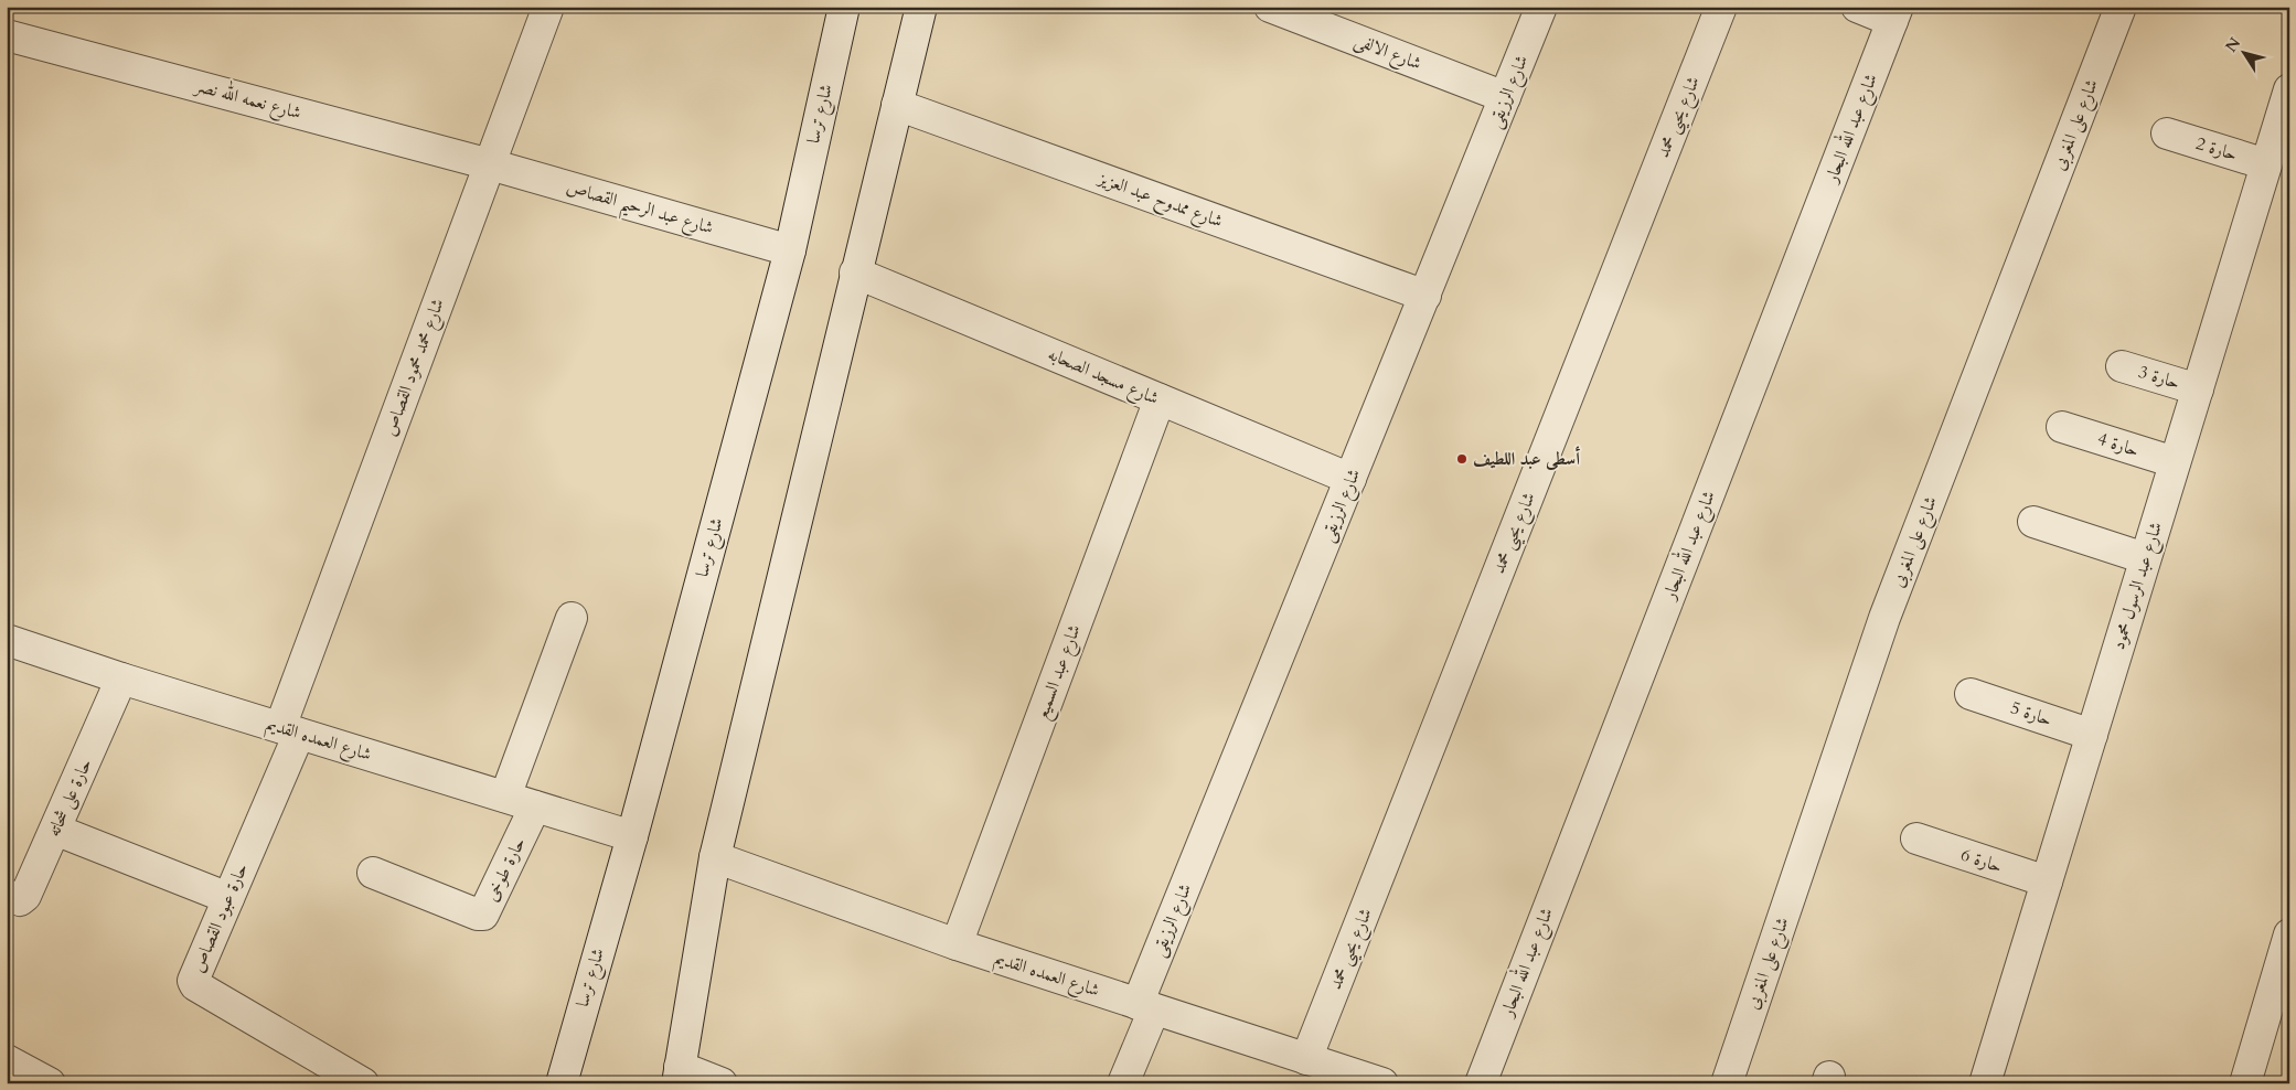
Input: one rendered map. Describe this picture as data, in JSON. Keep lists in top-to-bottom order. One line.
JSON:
{"streets":{"street":["شارع الالفى","شارع الرزيقى","شارع نعمه الله نصر","شارع ترسا","شارع يحيى محمد","شارع على المغربى","شارع عبد الله البحار","حارة 2","شارع ممدوح عبد العزيز","شارع عبد الرحيم القصاص","شارع محمد محمود القصاص","شارع مسجد الصحابه","حارة 3","حارة 4","شارع عبد الرسول محمود","شارع عبد السميع","حارة 5","شارع العمده القديم","حارة على شحاته","حارة 6","حارة طوخى","حارة عبود القصاص"]},"crossings":[["شارع الالفى","شارع الرزيقى"],["شارع الرزيقى","شارع ممدوح عبد العزيز"],["شارع الرزيقى","شارع مسجد الصحابه"],["شارع الرزيقى","شارع العمده القديم"],["شارع نعمه الله نصر","شارع عبد الرحيم القصاص"],["شارع نعمه الله نصر","شارع محمد محمود القصاص"],["شارع ترسا","شارع عبد الرحيم القصاص"],["شارع ترسا","شارع العمده القديم"],["شارع يحيى محمد","شارع العمده القديم"],["حارة 2","شارع عبد الرسول محمود"],["شارع عبد الرحيم القصاص","شارع محمد محمود القصاص"],["شارع محمد محمود القصاص","شارع العمده القديم"],["شارع محمد محمود القصاص","حارة عبود القصاص"],["شارع مسجد الصحابه","شارع عبد السميع"],["حارة 3","شارع عبد الرسول محمود"],["حارة 4","شارع عبد الرسول محمود"],["شارع عبد الرسول محمود","حارة 5"],["شارع عبد الرسول محمود","حارة 6"],["شارع عبد السميع","شارع العمده القديم"],["شارع العمده القديم","حارة على شحاته"],["شارع العمده القديم","حارة طوخى"],["شارع العمده القديم","حارة عبود القصاص"]],"places":["أسطى عبد اللطيف"],"north":"top left"}
